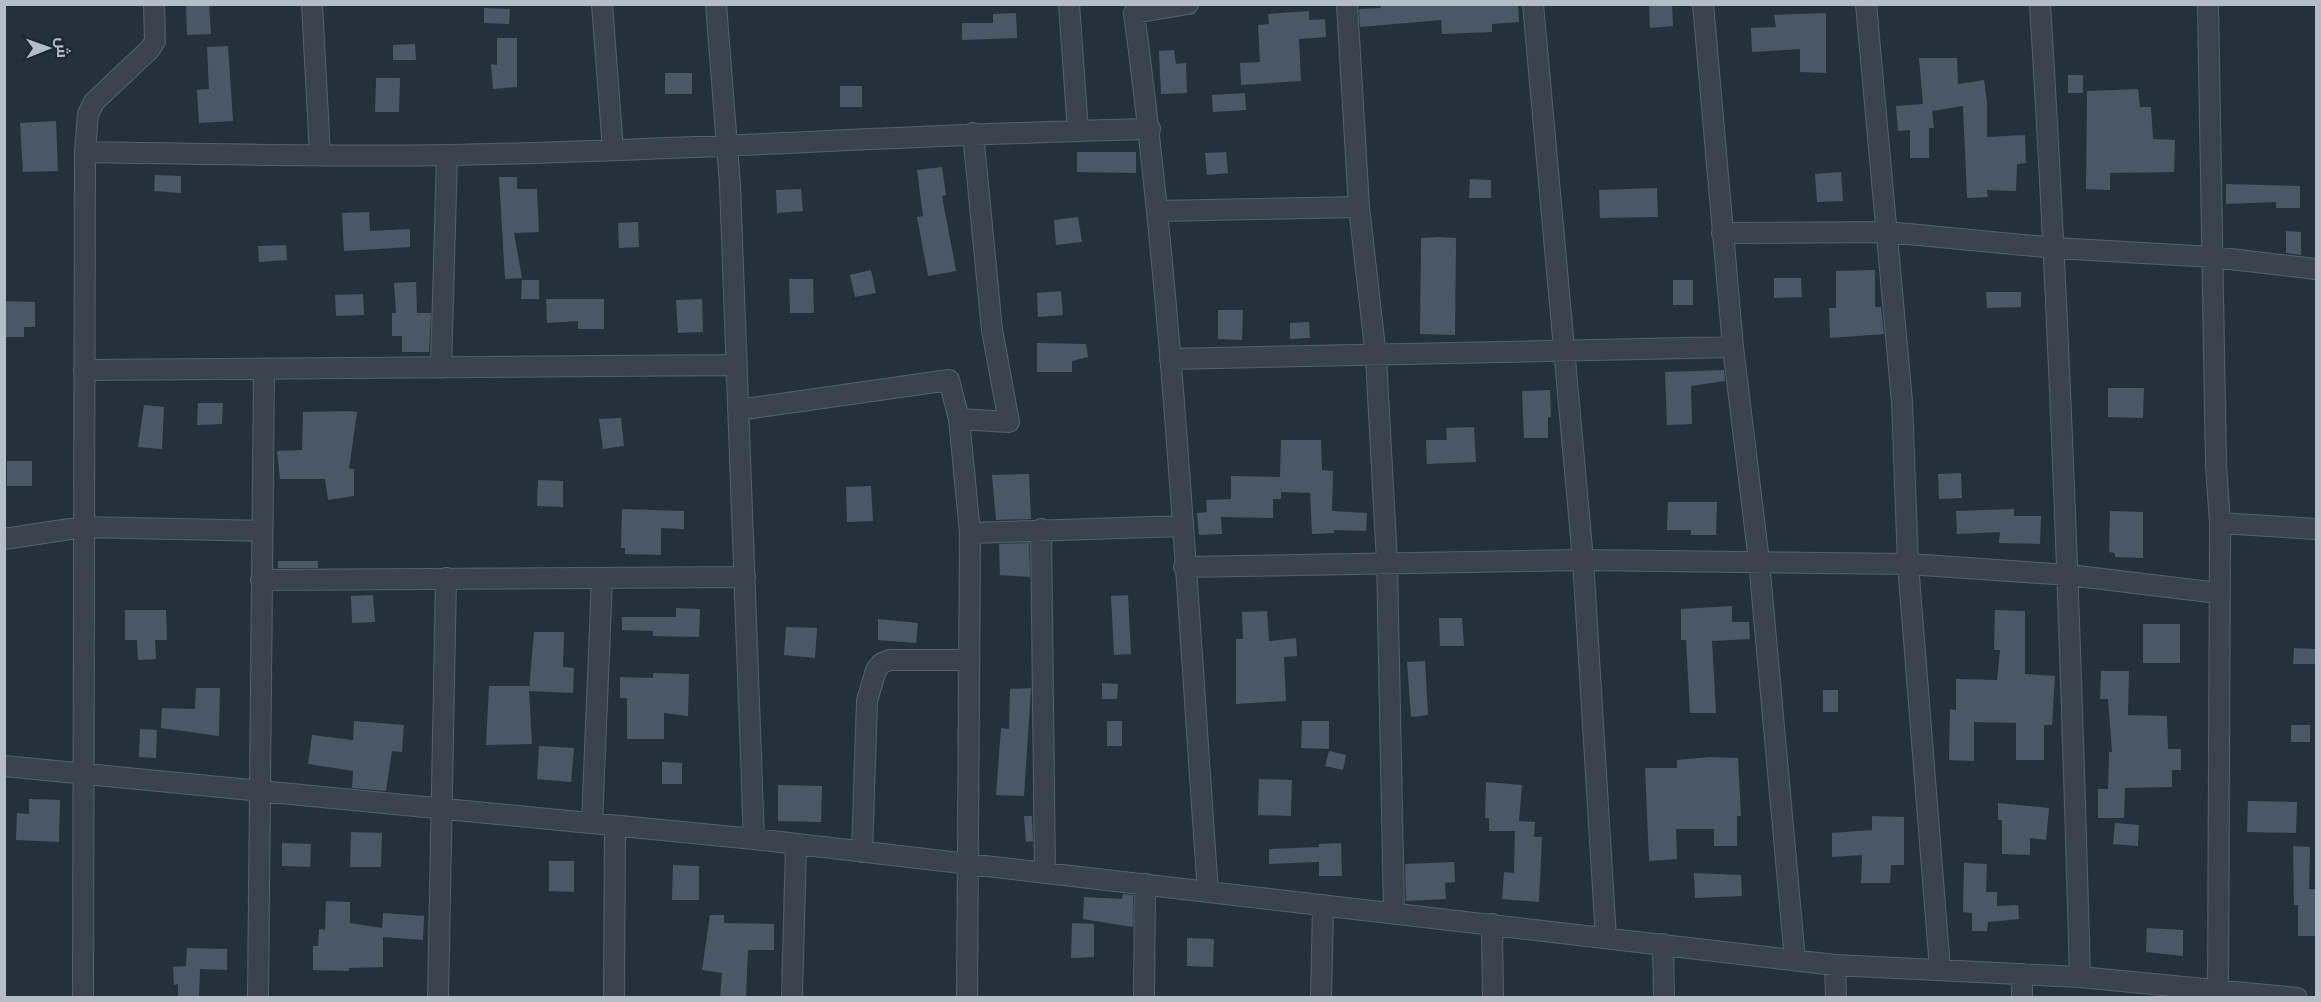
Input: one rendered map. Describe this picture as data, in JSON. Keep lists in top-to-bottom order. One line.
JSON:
{"north":"right"}
